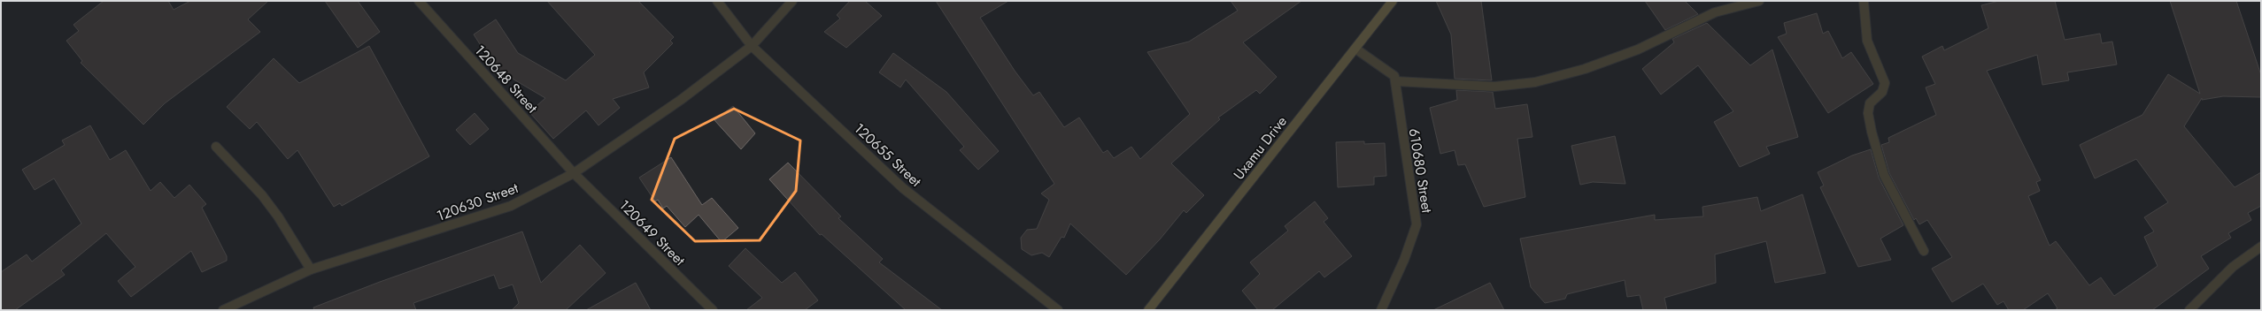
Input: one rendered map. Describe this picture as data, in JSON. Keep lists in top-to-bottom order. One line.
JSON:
{"streets":{"street":["120648 Street","Uxamu Drive","120655 Street","610680 Street","120630 Street","120649 Street"]},"crossings":[["120648 Street","120630 Street"],["120648 Street","120649 Street"],["120655 Street","120630 Street"],["120630 Street","120649 Street"]]}
